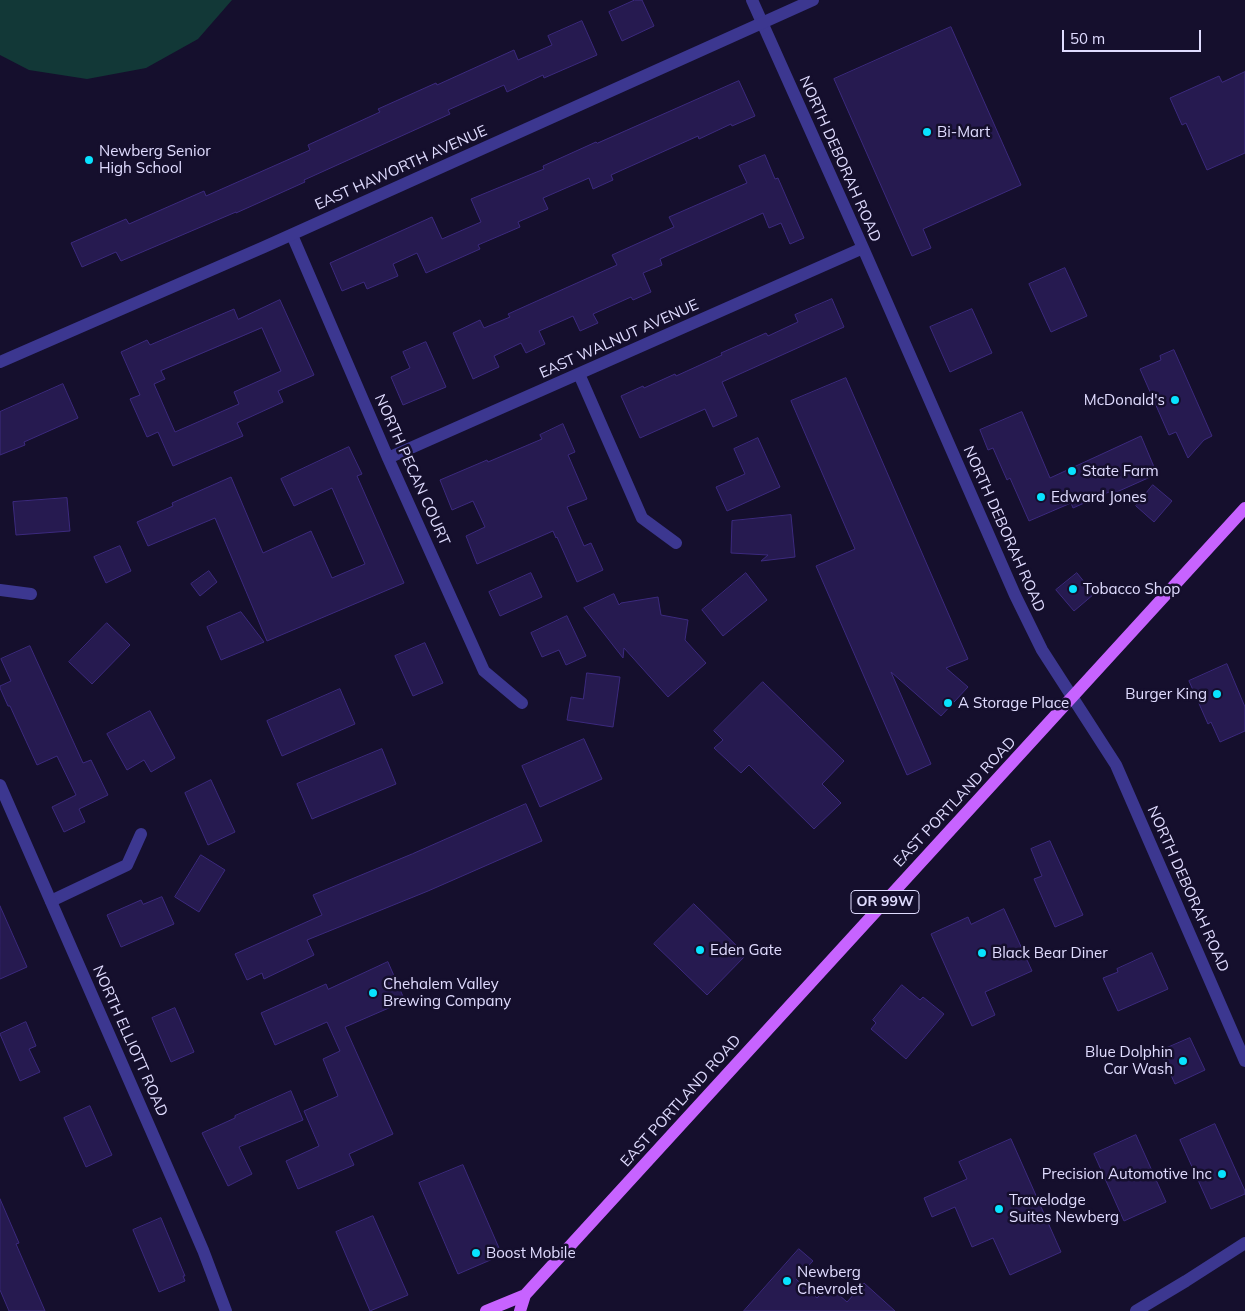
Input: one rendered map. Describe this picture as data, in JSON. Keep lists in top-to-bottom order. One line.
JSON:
{"streets":{"main road":["EAST PORTLAND ROAD","OR 99W"],"street":["NORTH DEBORAH ROAD","EAST HAWORTH AVENUE","EAST WALNUT AVENUE","NORTH PECAN COURT","NORTH ELLIOTT ROAD"]},"crossings":[["NORTH DEBORAH ROAD","EAST HAWORTH AVENUE"],["NORTH DEBORAH ROAD","EAST WALNUT AVENUE"],["NORTH DEBORAH ROAD","EAST PORTLAND ROAD"],["EAST HAWORTH AVENUE","NORTH PECAN COURT"],["EAST WALNUT AVENUE","NORTH PECAN COURT"]],"places":["Bi-Mart","Newberg Senior High School","McDonald's","State Farm","Edward Jones","Tobacco Shop","Burger King","A Storage Place","Eden Gate","Black Bear Diner","Chehalem Valley Brewing Company","Blue Dolphin Car Wash","Precision Automotive Inc","Travelodge Suites Newberg","Boost Mobile","Newberg Chevrolet"],"scale_bar":"50 m"}
